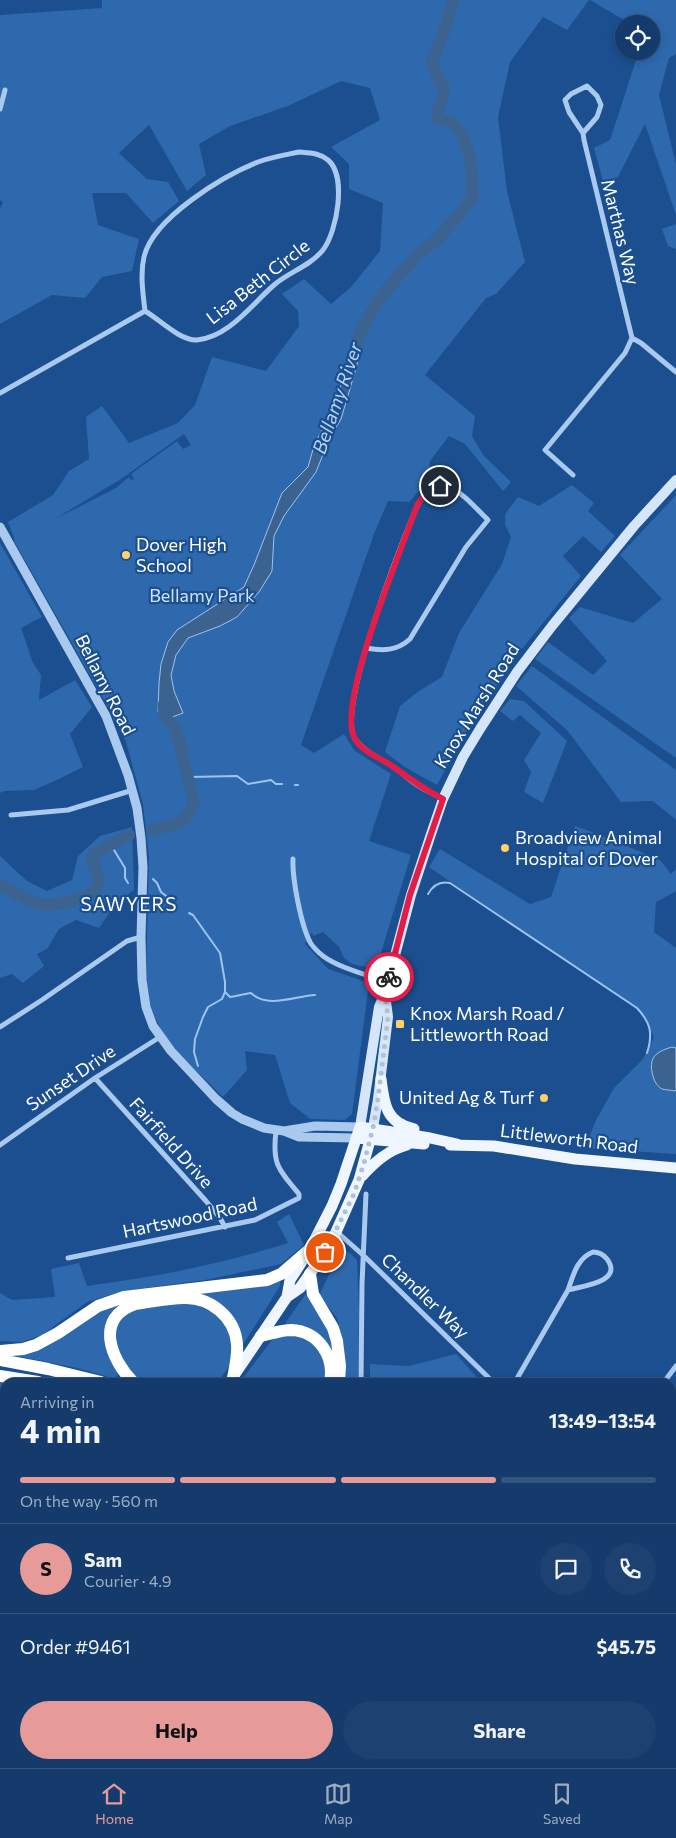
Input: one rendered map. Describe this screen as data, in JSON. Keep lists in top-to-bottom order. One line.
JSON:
{"streets":{"main road":["Knox Marsh Road","Littleworth Road"],"street":["Marthas Way","Lisa Beth Circle","Bellamy Road","Sunset Drive","Fairfield Drive","Hartswood Road","Chandler Way"]},"crossings":[["Bellamy Road","Knox Marsh Road"],["Bellamy Road","Sunset Drive"],["Bellamy Road","Littleworth Road"],["Bellamy Road","Hartswood Road"],["Knox Marsh Road","Littleworth Road"],["Knox Marsh Road","Chandler Way"],["Sunset Drive","Fairfield Drive"],["Fairfield Drive","Hartswood Road"]],"districts":["SAWYERS"],"water":["Bellamy River"],"parks":["Bellamy Park"],"places":{"other":["Dover High School","Broadview Animal Hospital of Dover","United Ag & Turf"],"transit":["Knox Marsh Road / Littleworth Road"]},"page":{"heading":["4 min","Arriving in","13:49–13:54"],"panel":["Sam","Courier · 4.9","Order #9461","$45.75"],"bar":"On the way · 560 m","round":"S","buttons":["Help","Share"],"tabs":["Home","Map","Saved"]}}
